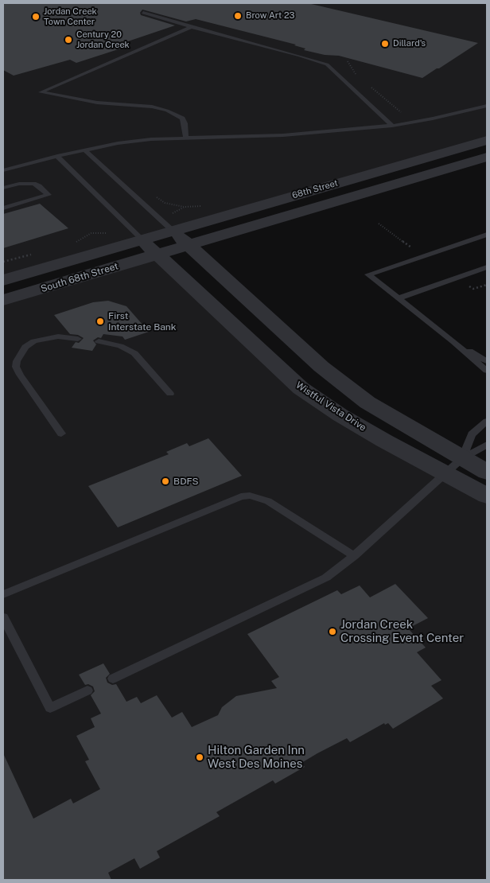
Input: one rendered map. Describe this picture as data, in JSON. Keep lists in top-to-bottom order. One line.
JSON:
{"streets":{"street":["68th Street","South 68th Street","Wistful Vista Drive"]},"crossings":[["68th Street","South 68th Street"],["68th Street","Wistful Vista Drive"],["South 68th Street","Wistful Vista Drive"]],"places":["Brow Art 23","Jordan Creek Town Center","Century 20 Jordan Creek","Dillard's","First Interstate Bank","BDFS","Jordan Creek Crossing Event Center","Hilton Garden Inn West Des Moines"]}
